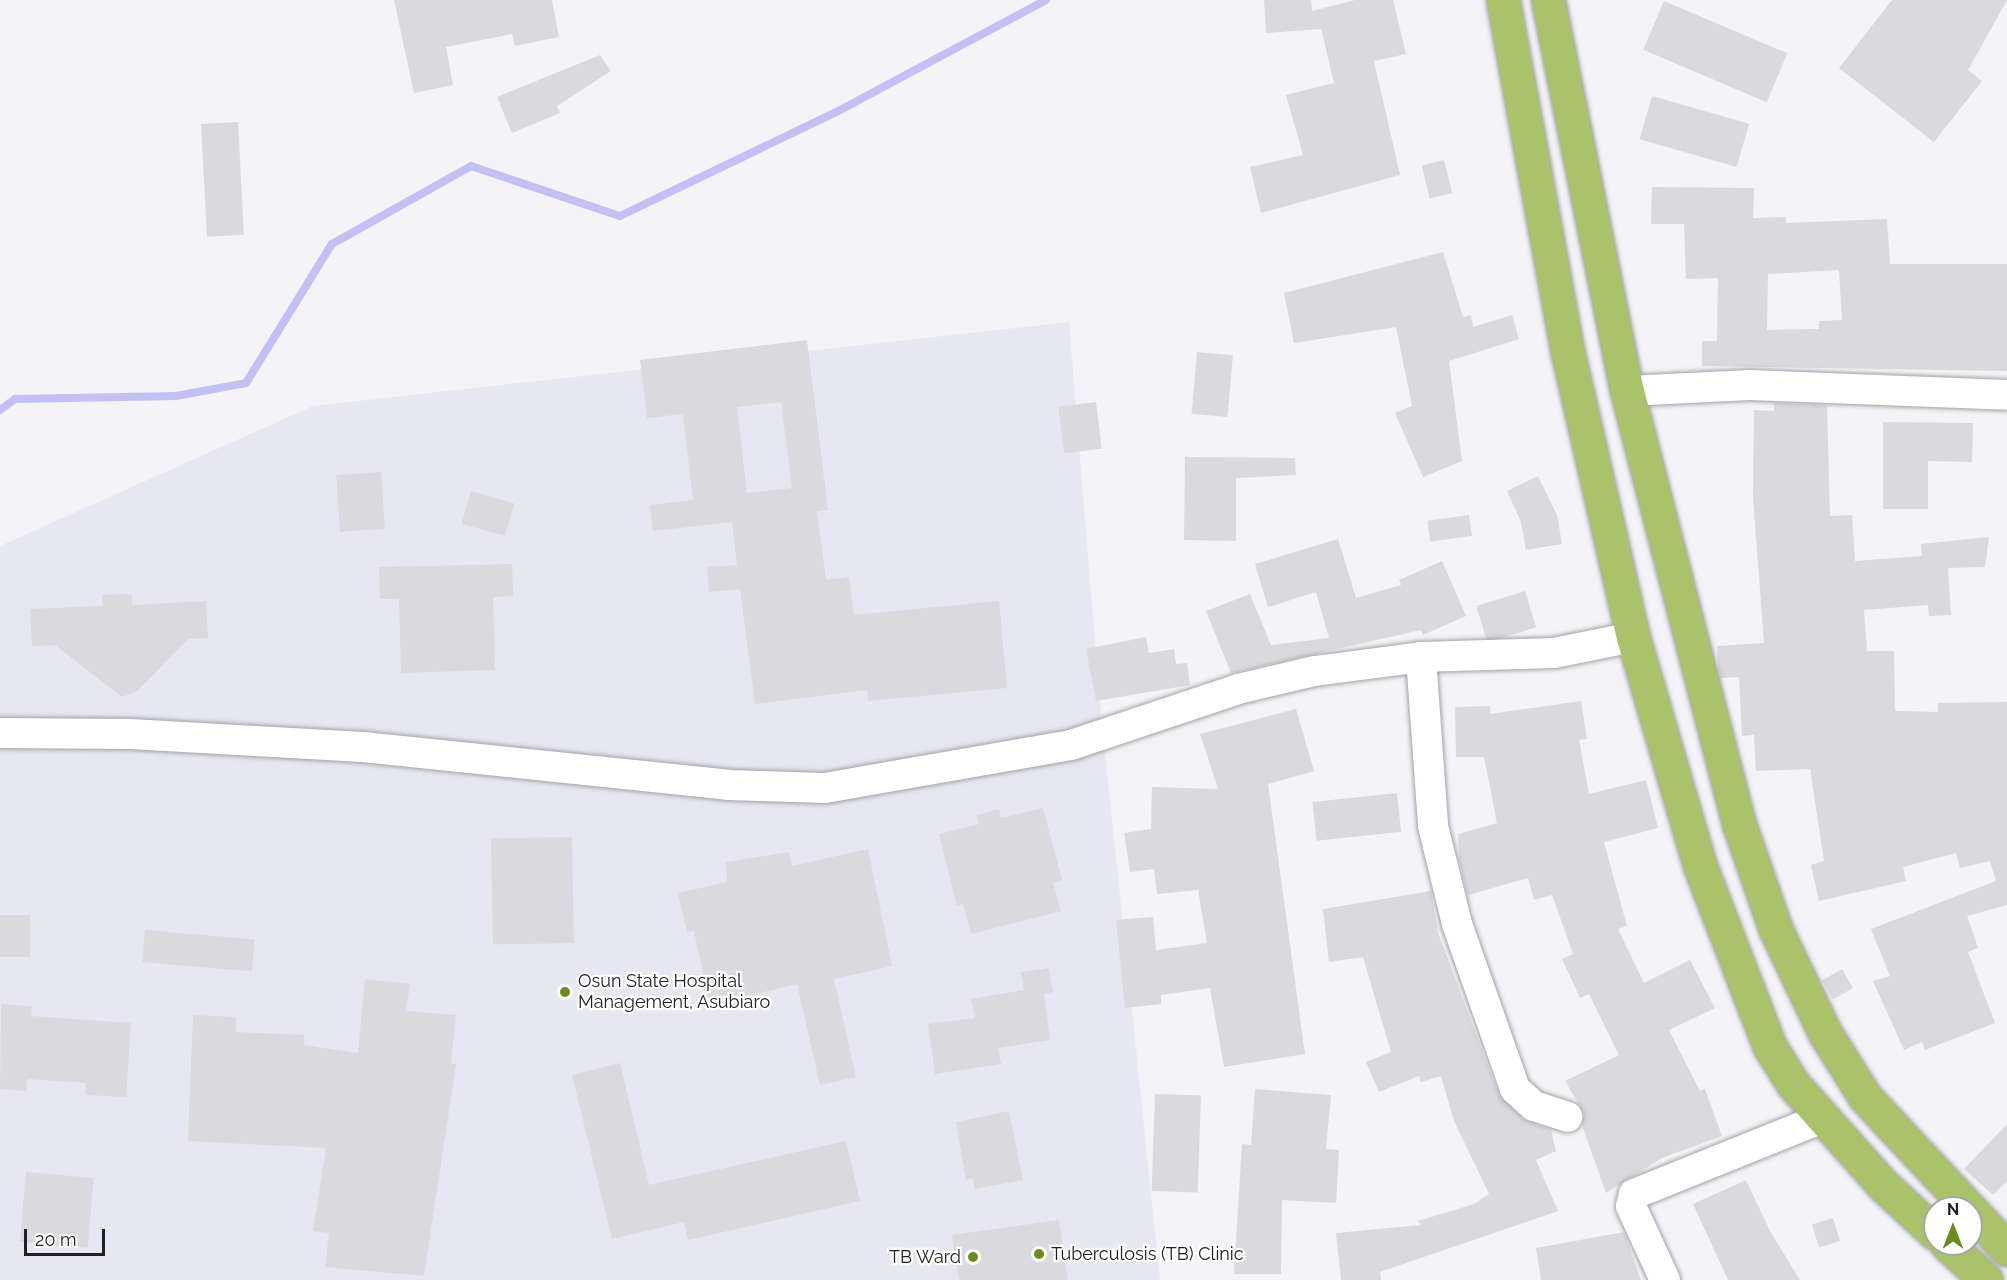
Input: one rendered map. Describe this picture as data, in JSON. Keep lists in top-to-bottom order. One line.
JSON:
{"places":["Osun State Hospital Management, Asubiaro","Tuberculosis (TB) Clinic","TB Ward"],"scale_bar":"20 m","north":"top"}
